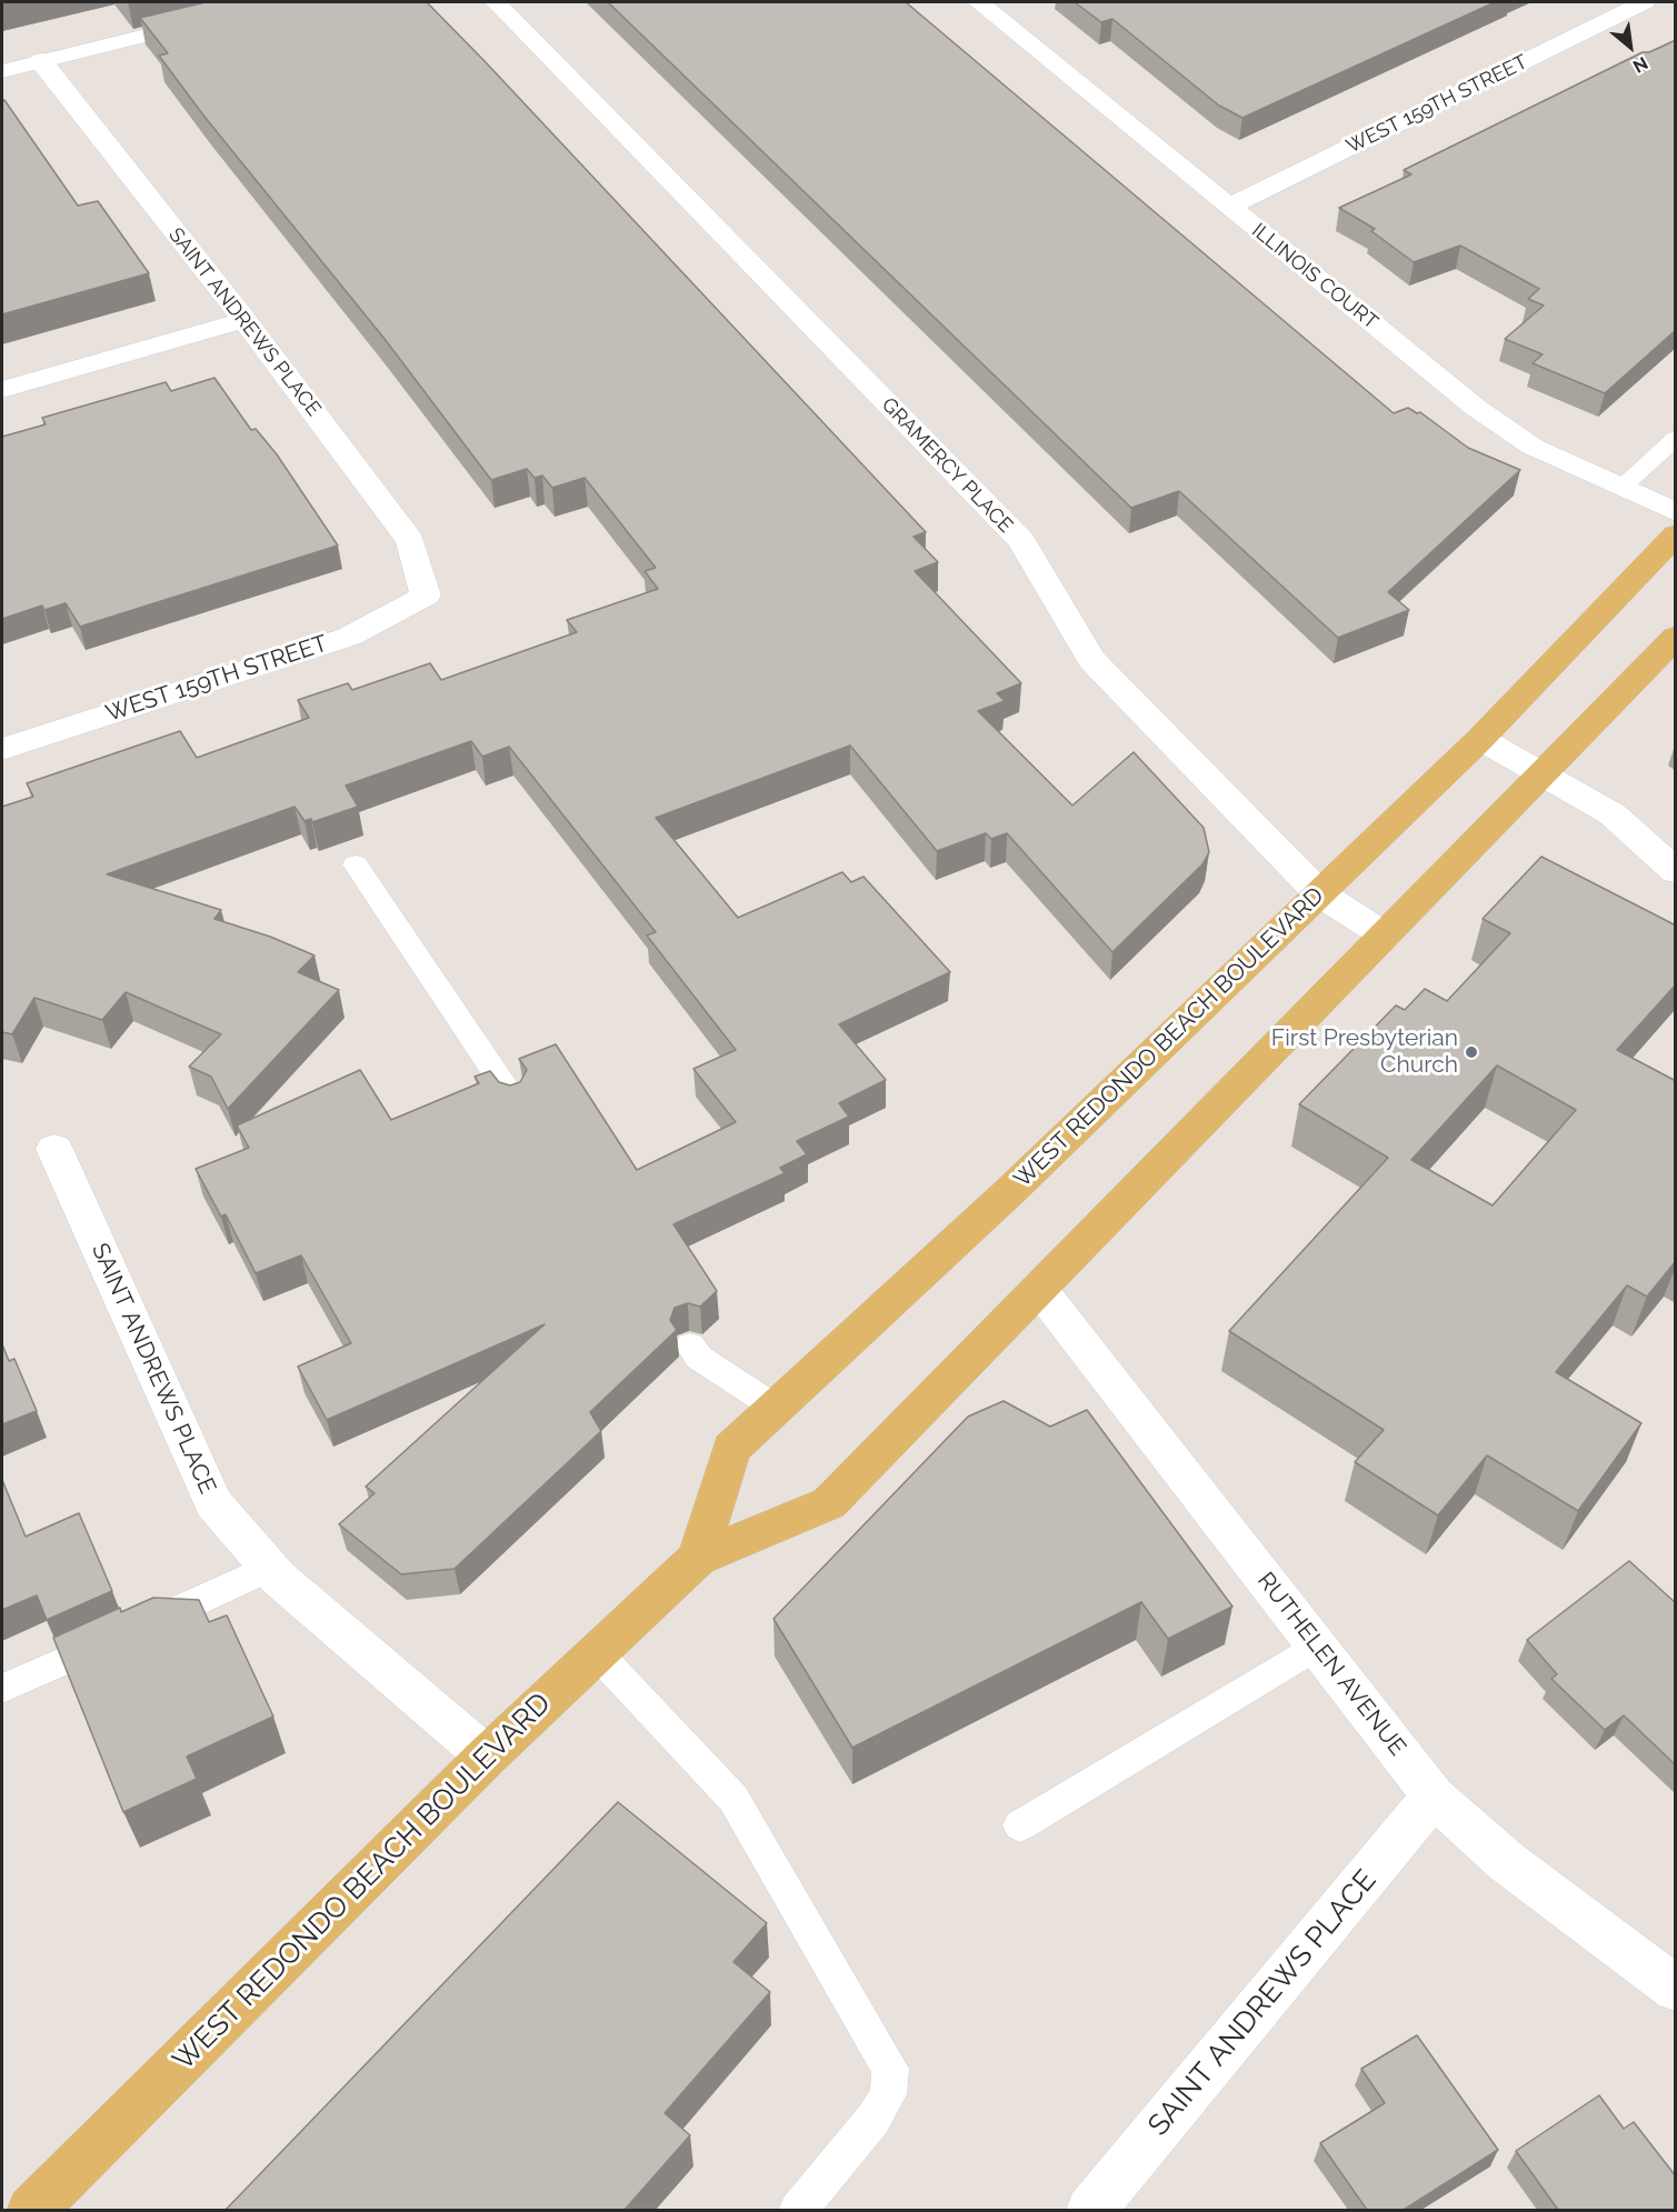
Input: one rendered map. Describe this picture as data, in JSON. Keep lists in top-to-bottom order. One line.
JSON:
{"streets":{"main road":["WEST REDONDO BEACH BOULEVARD"],"street":["WEST 159TH STREET","ILLINOIS COURT","SAINT ANDREWS PLACE","GRAMERCY PLACE","RUTHELEN AVENUE"]},"crossings":[["WEST 159TH STREET","ILLINOIS COURT"],["WEST 159TH STREET","SAINT ANDREWS PLACE"],["SAINT ANDREWS PLACE","WEST REDONDO BEACH BOULEVARD"],["SAINT ANDREWS PLACE","RUTHELEN AVENUE"],["GRAMERCY PLACE","WEST REDONDO BEACH BOULEVARD"],["WEST REDONDO BEACH BOULEVARD","RUTHELEN AVENUE"]],"places":["First Presbyterian Church"],"north":"bottom right"}
